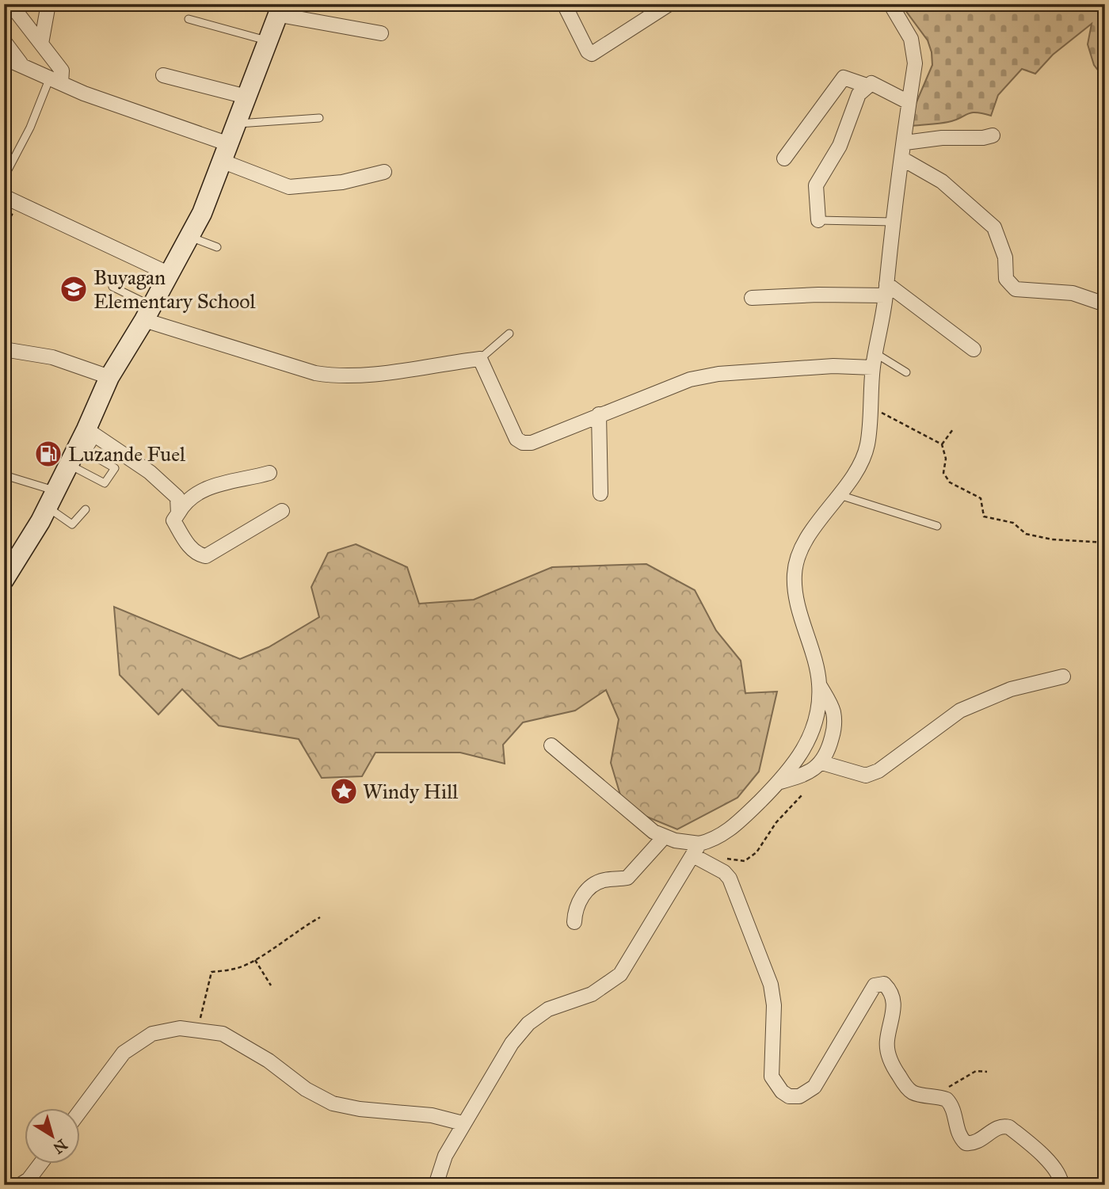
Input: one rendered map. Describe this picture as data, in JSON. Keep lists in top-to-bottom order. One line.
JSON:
{"places":{"school or university":["Buyagan Elementary School"],"fuel station":["Luzande Fuel"],"place":["Windy Hill"]},"north":"bottom right"}
